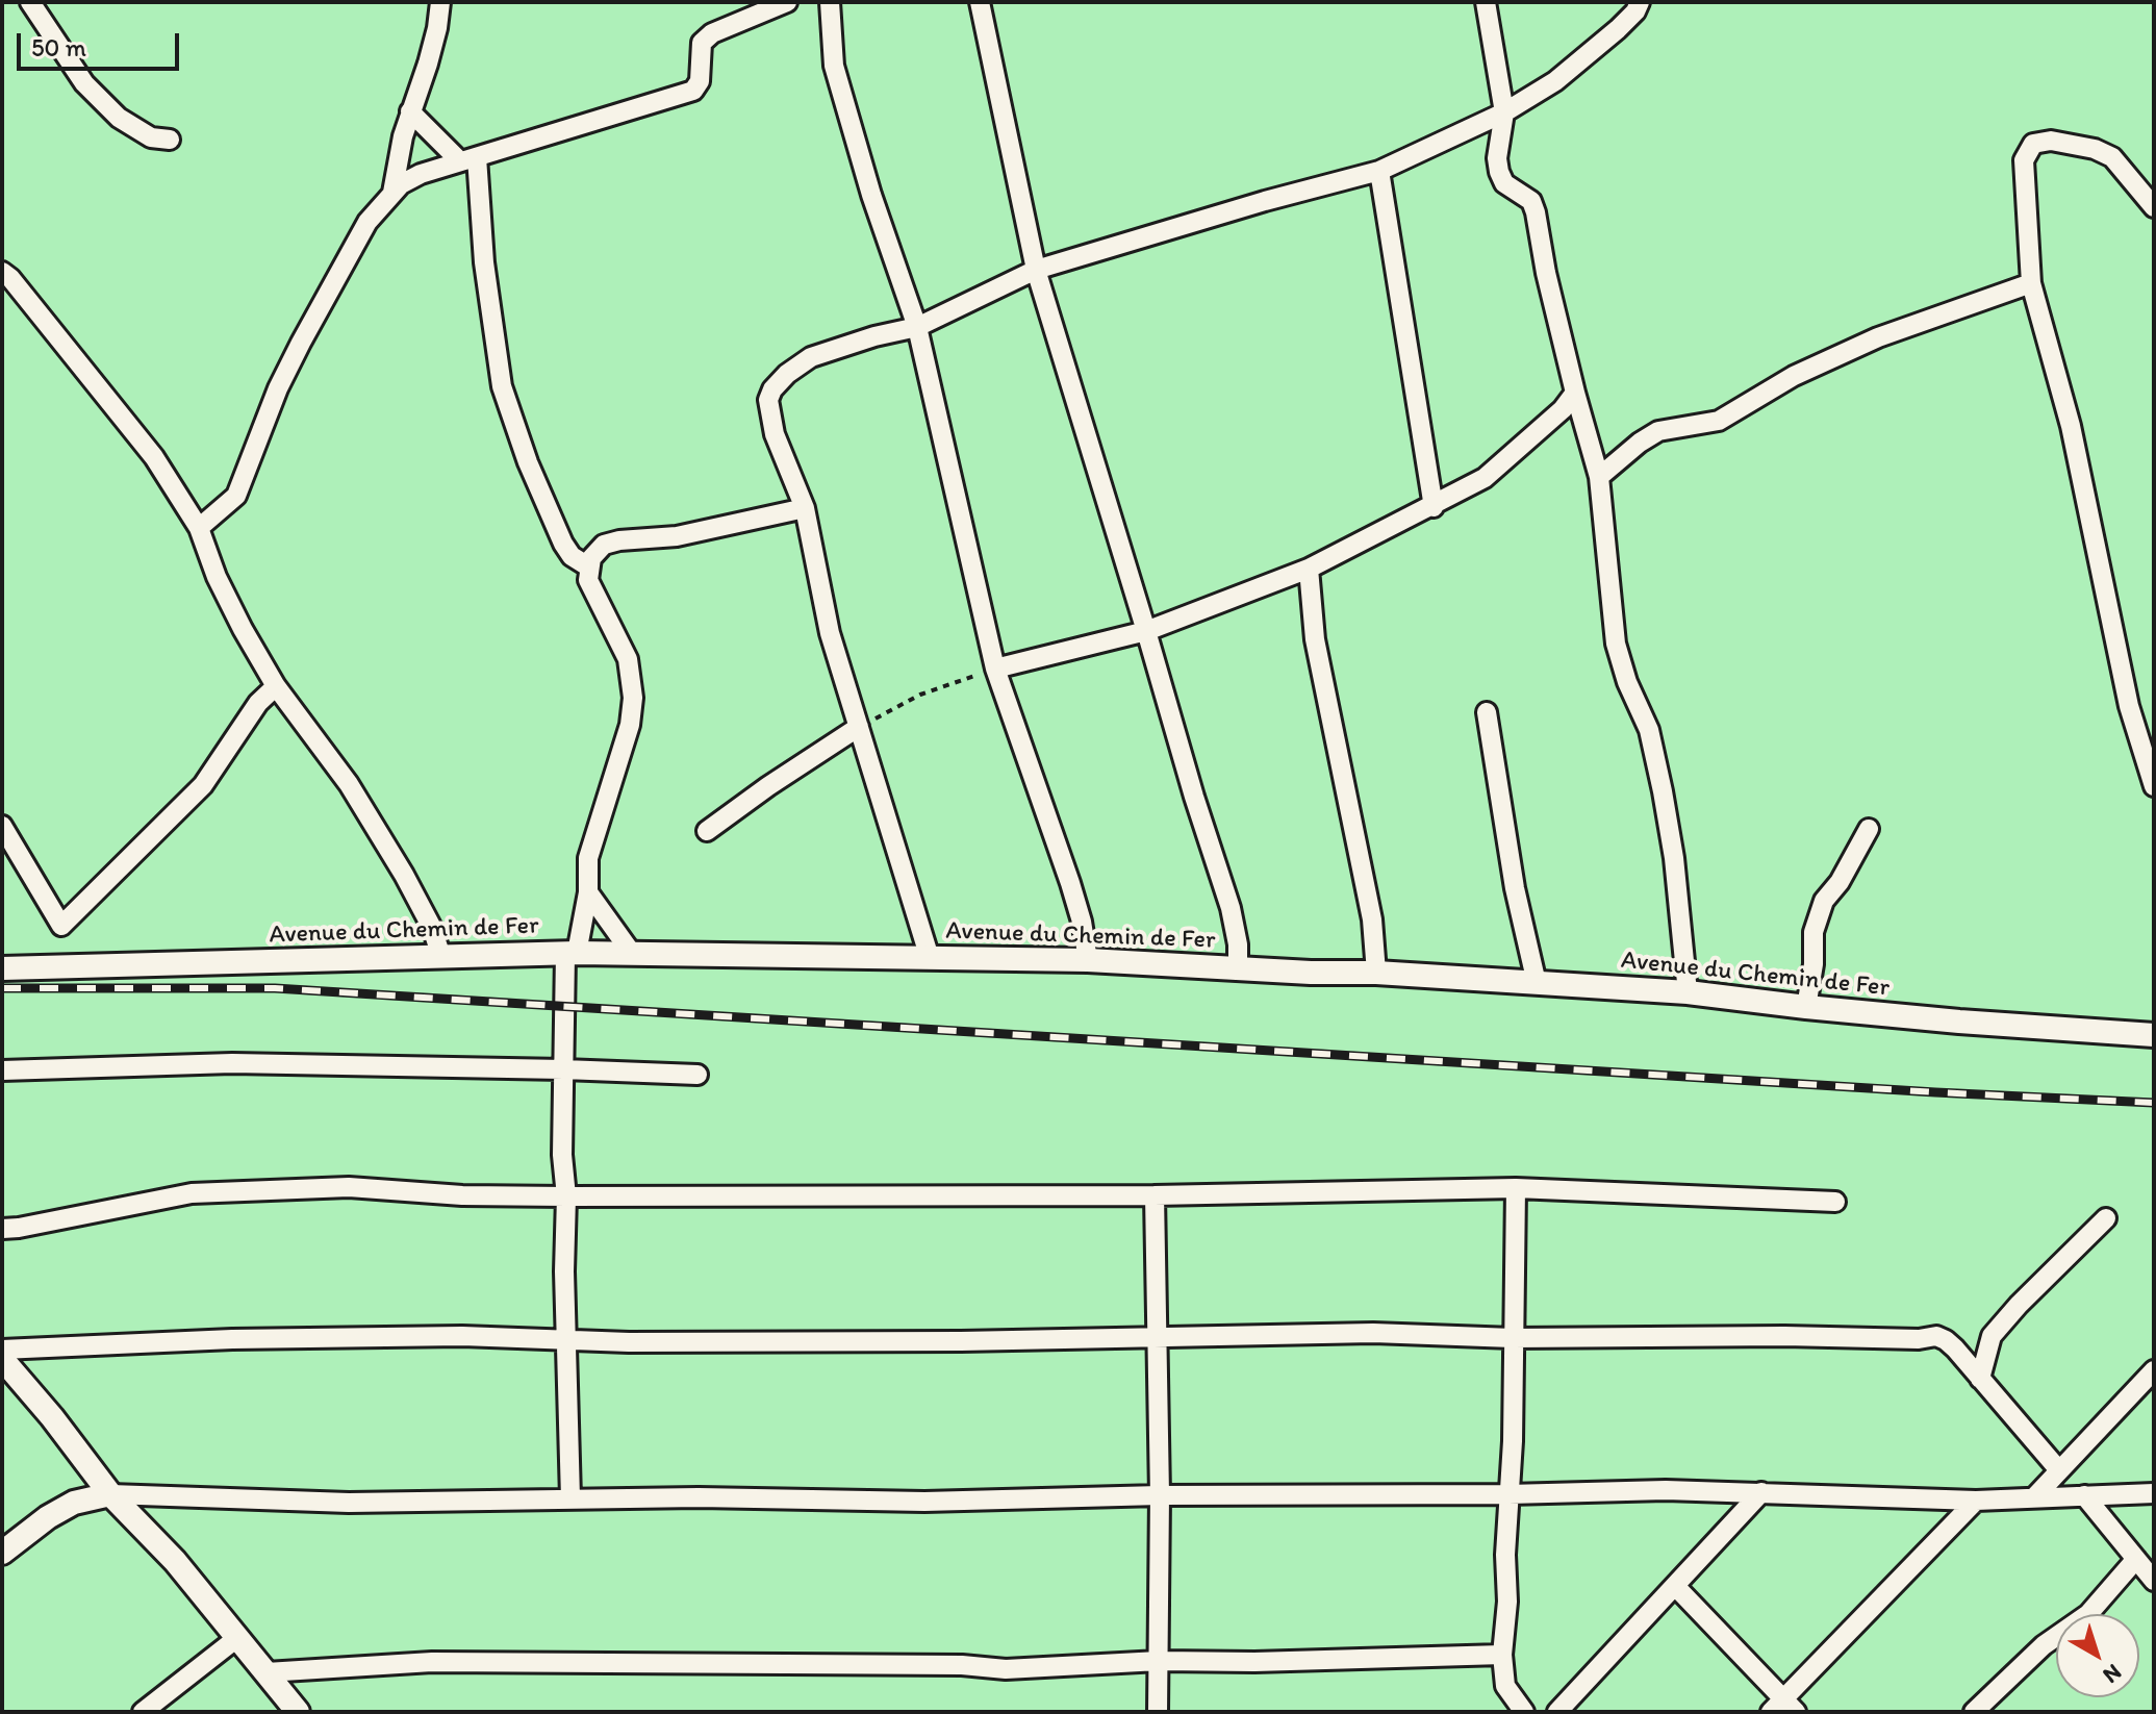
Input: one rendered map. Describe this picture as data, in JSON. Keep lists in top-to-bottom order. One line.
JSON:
{"streets":{"street":["Avenue du Chemin de Fer"]},"scale_bar":"50 m","north":"bottom right"}
